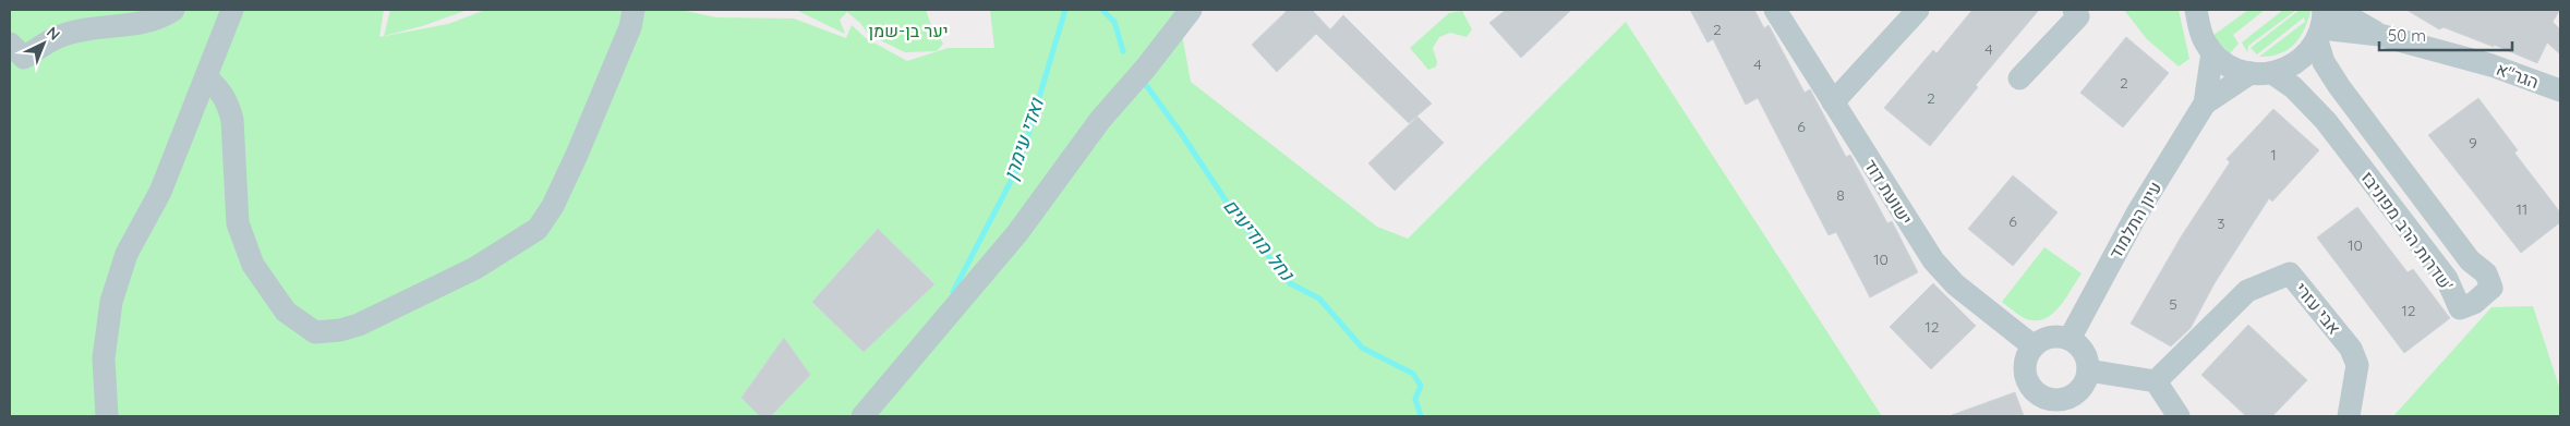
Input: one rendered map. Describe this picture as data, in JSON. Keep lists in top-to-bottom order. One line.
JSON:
{"streets":{"street":["הגר\"א","ישועת דוד","עיון התלמוד","שדרות הרב מפוניבז'","אבי עזרי"]},"crossings":[["ישועת דוד","עיון התלמוד"],["עיון התלמוד","שדרות הרב מפוניבז'"]],"water":["ואדי עימרן","נחל מודיעים"],"parks":["יער בן-שמן"],"house_numbers":["2","4","4","2","2","6","9","1","8","11","6","3","10","10","5","12","12"],"scale_bar":"50 m","north":"top right"}
